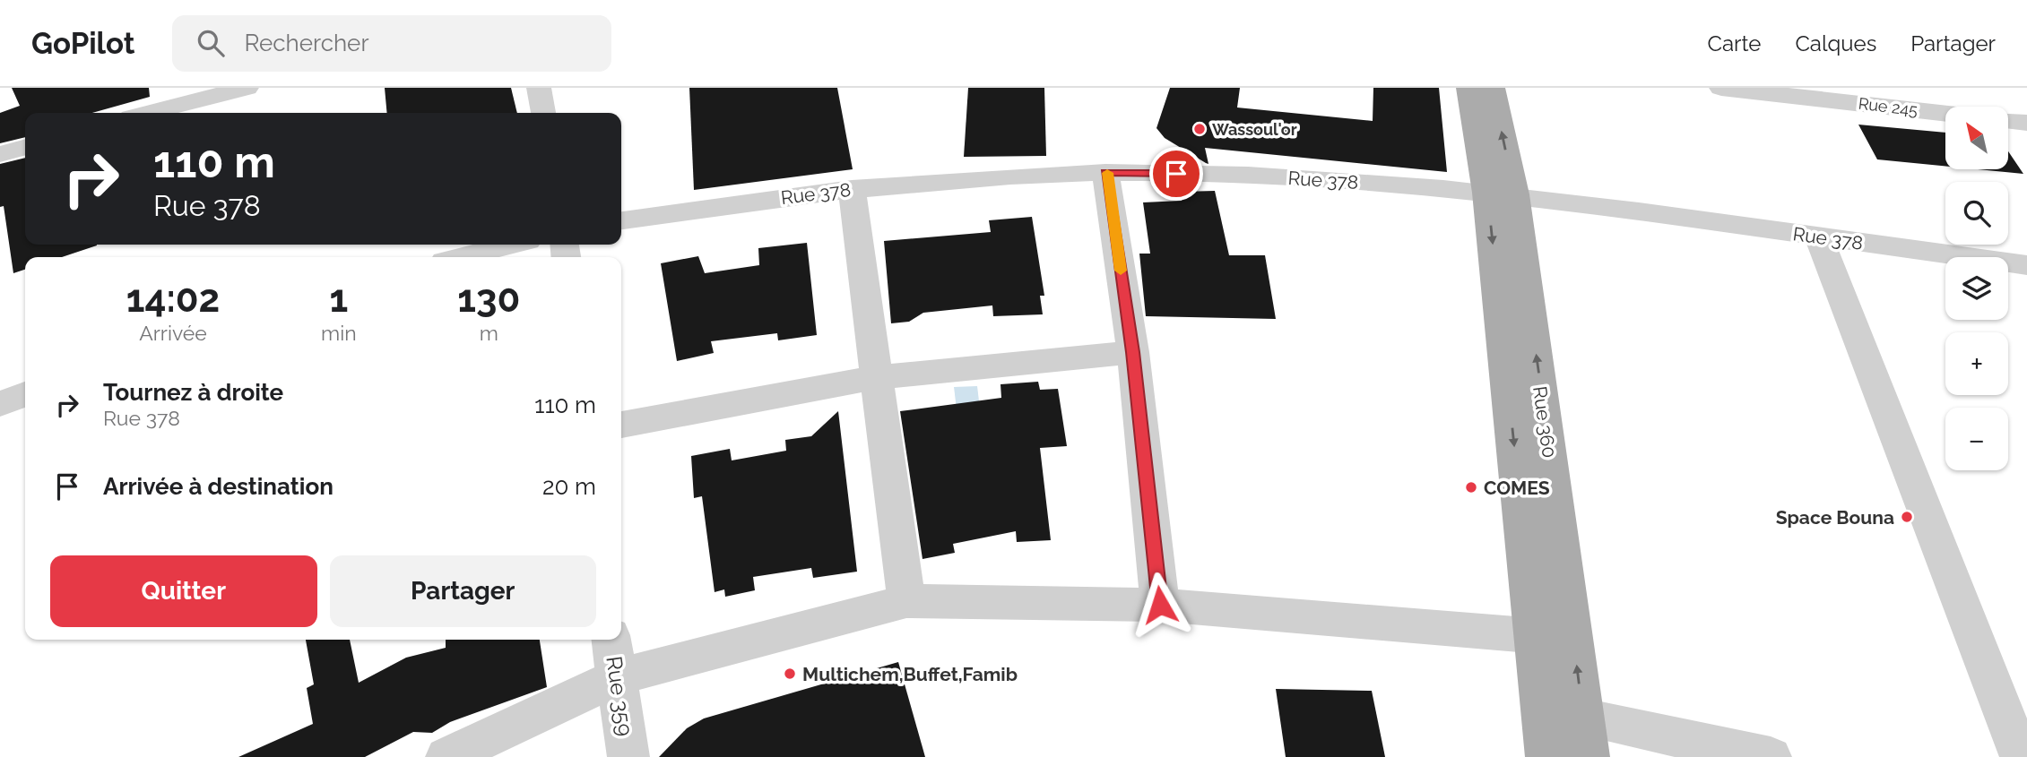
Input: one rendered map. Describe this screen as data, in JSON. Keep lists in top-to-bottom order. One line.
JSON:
{"streets":{"main road":["Rue 360"],"street":["Rue 245","Rue 378","Rue 359"]},"crossings":[["Rue 378","Rue 360"]],"places":["Wassoul'or","COMES","Space Bouna","Multichem,Buffet,Famib"],"north":"top left","page":{"header":"GoPilot","search":"Rechercher","nav":["Carte","Calques","Partager"],"map_buttons":["+","−"],"turn":["110 m","Rue 378"],"eta":["14:02","Arrivée","1","min","130","m"],"list":[{"name":"Tournez à droite","note":"Rue 378","value":"110 m"},{"name":"Arrivée à destination","value":"20 m"}],"buttons":["Quitter","Partager"]}}
